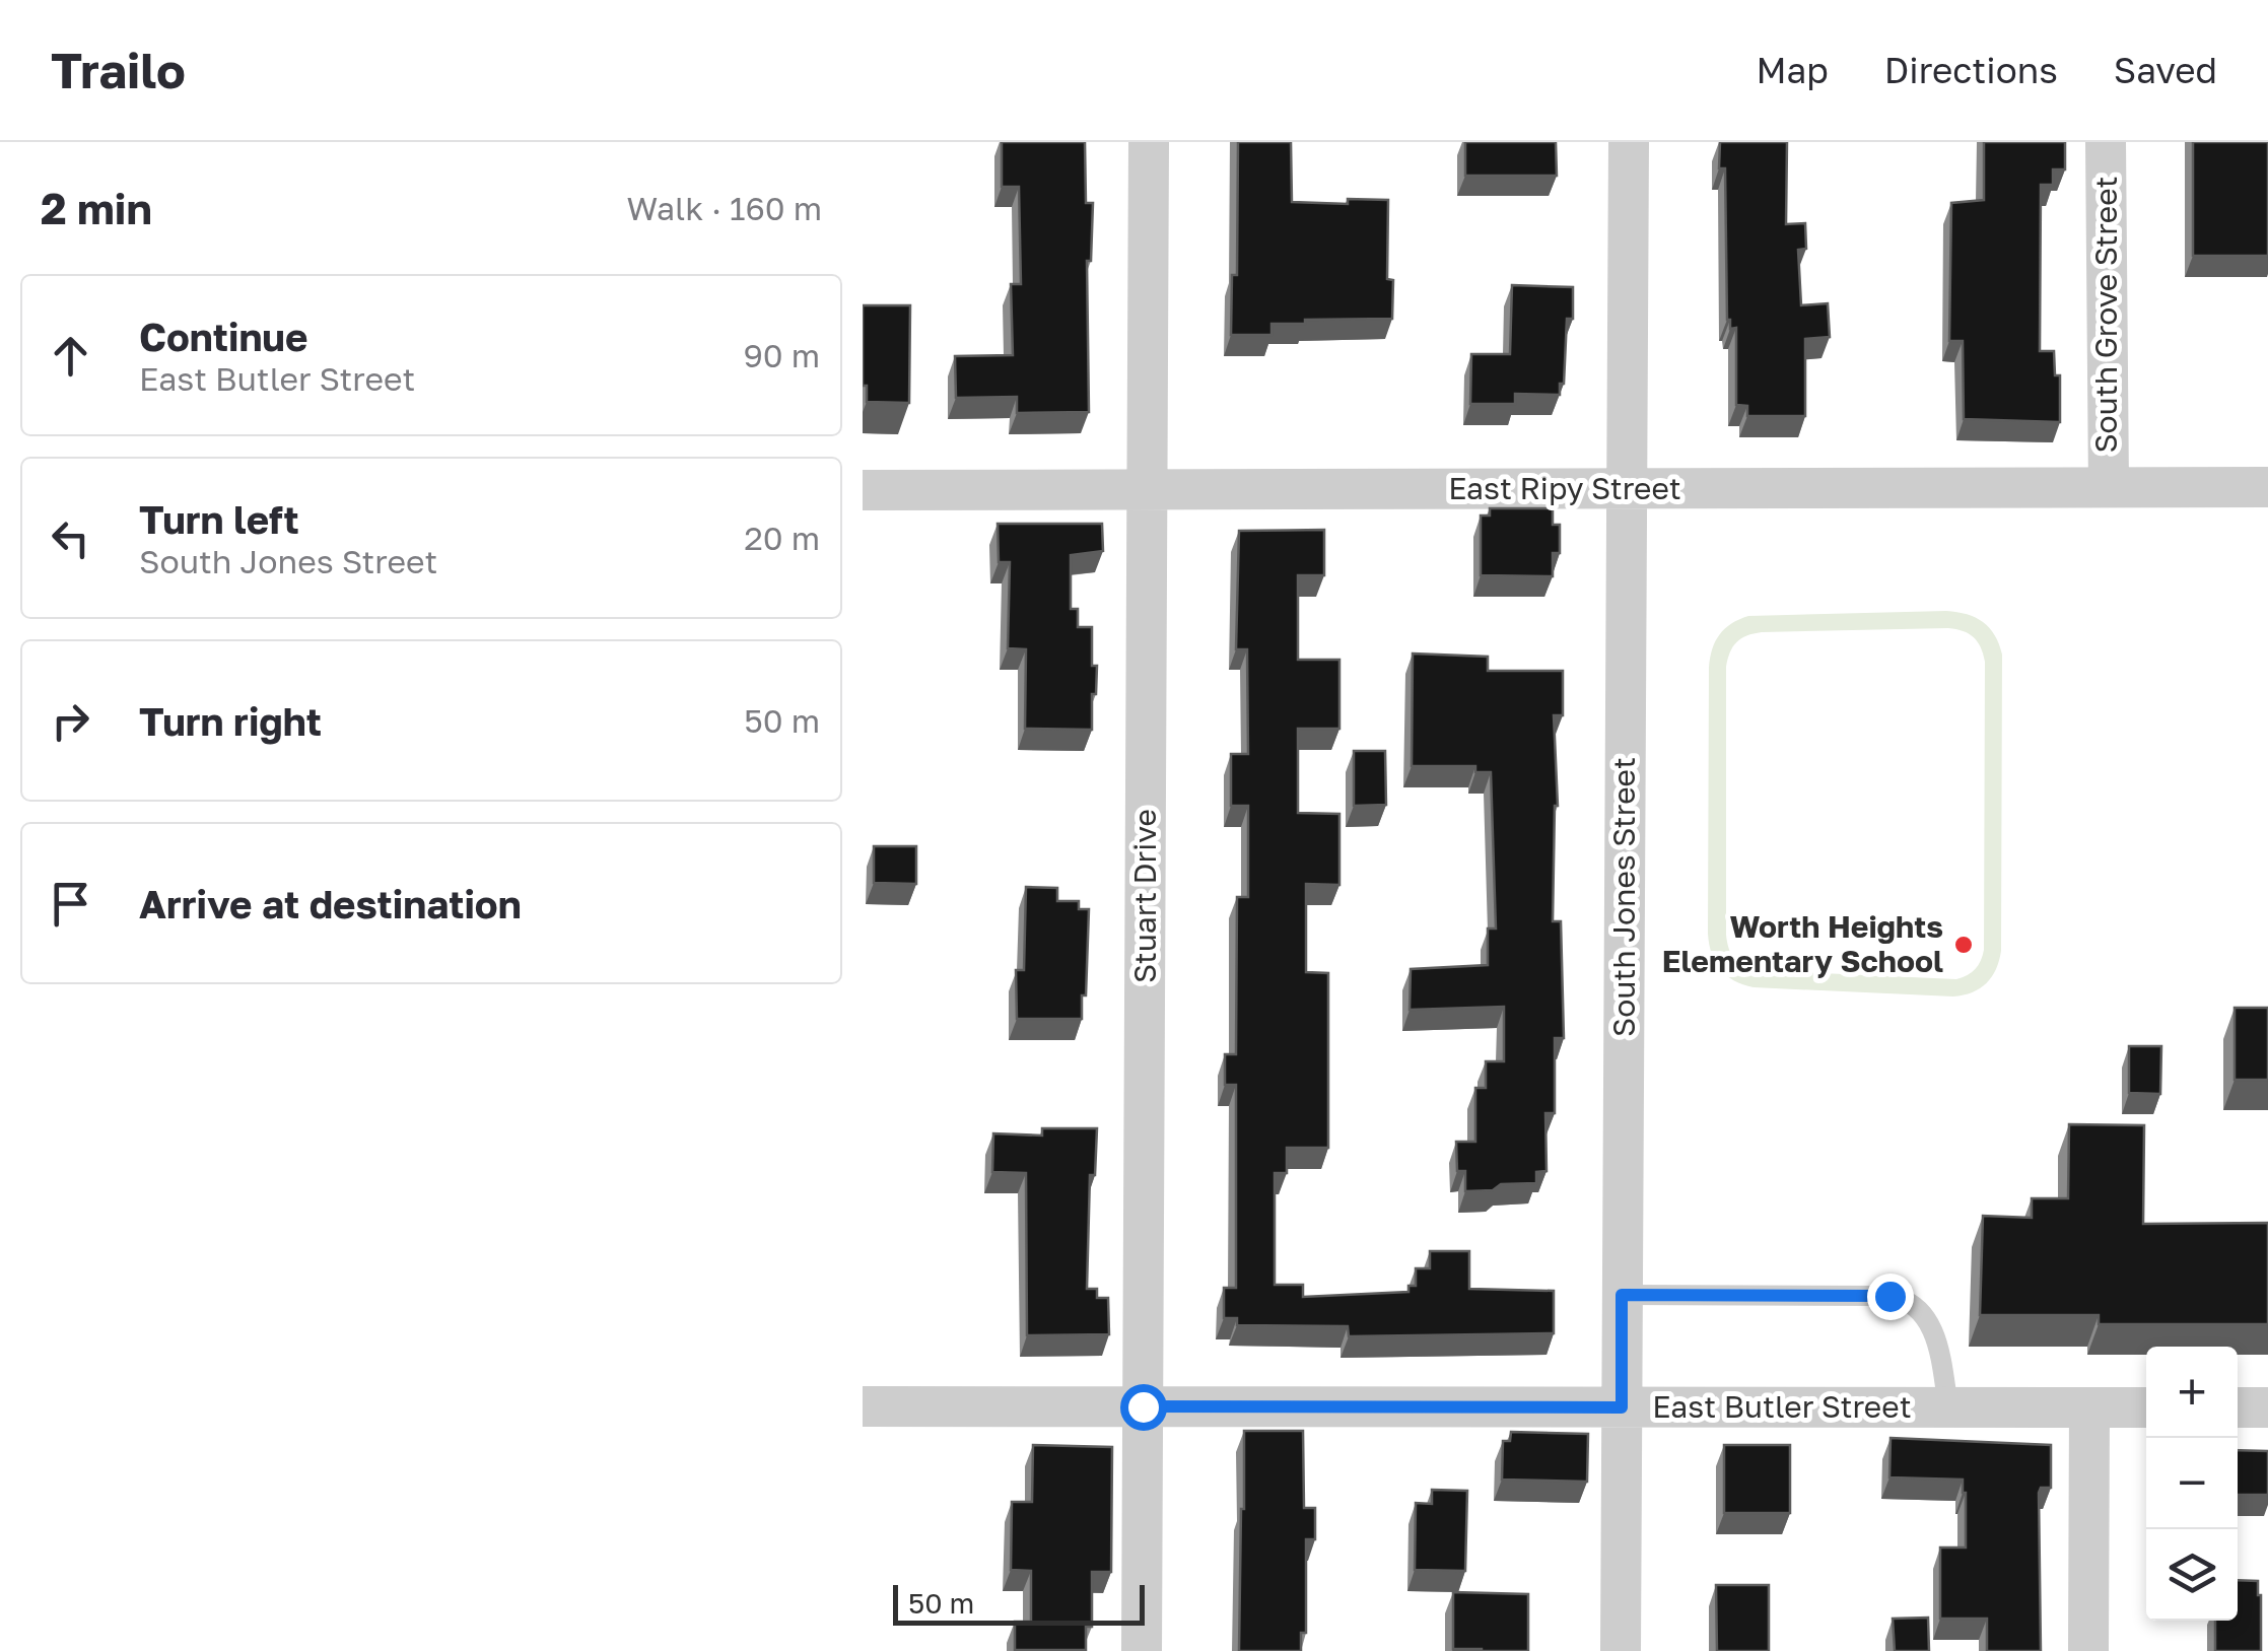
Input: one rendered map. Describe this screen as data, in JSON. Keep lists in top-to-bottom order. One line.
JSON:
{"streets":{"street":["South Grove Street","East Ripy Street","Stuart Drive","South Jones Street","East Butler Street"]},"crossings":[["South Grove Street","East Ripy Street"],["East Ripy Street","Stuart Drive"],["East Ripy Street","South Jones Street"],["Stuart Drive","East Butler Street"],["South Jones Street","East Butler Street"]],"places":["Worth Heights Elementary School"],"scale_bar":"50 m","page":{"header":"Trailo","nav":["Map","Directions","Saved"],"heading":["2 min","Walk · 160 m"],"list":[["Continue","East Butler Street","90 m"],["Turn left","South Jones Street","20 m"],["Turn right","50 m"],"Arrive at destination"],"map_buttons":["+","−"],"scale":"50 m"}}
